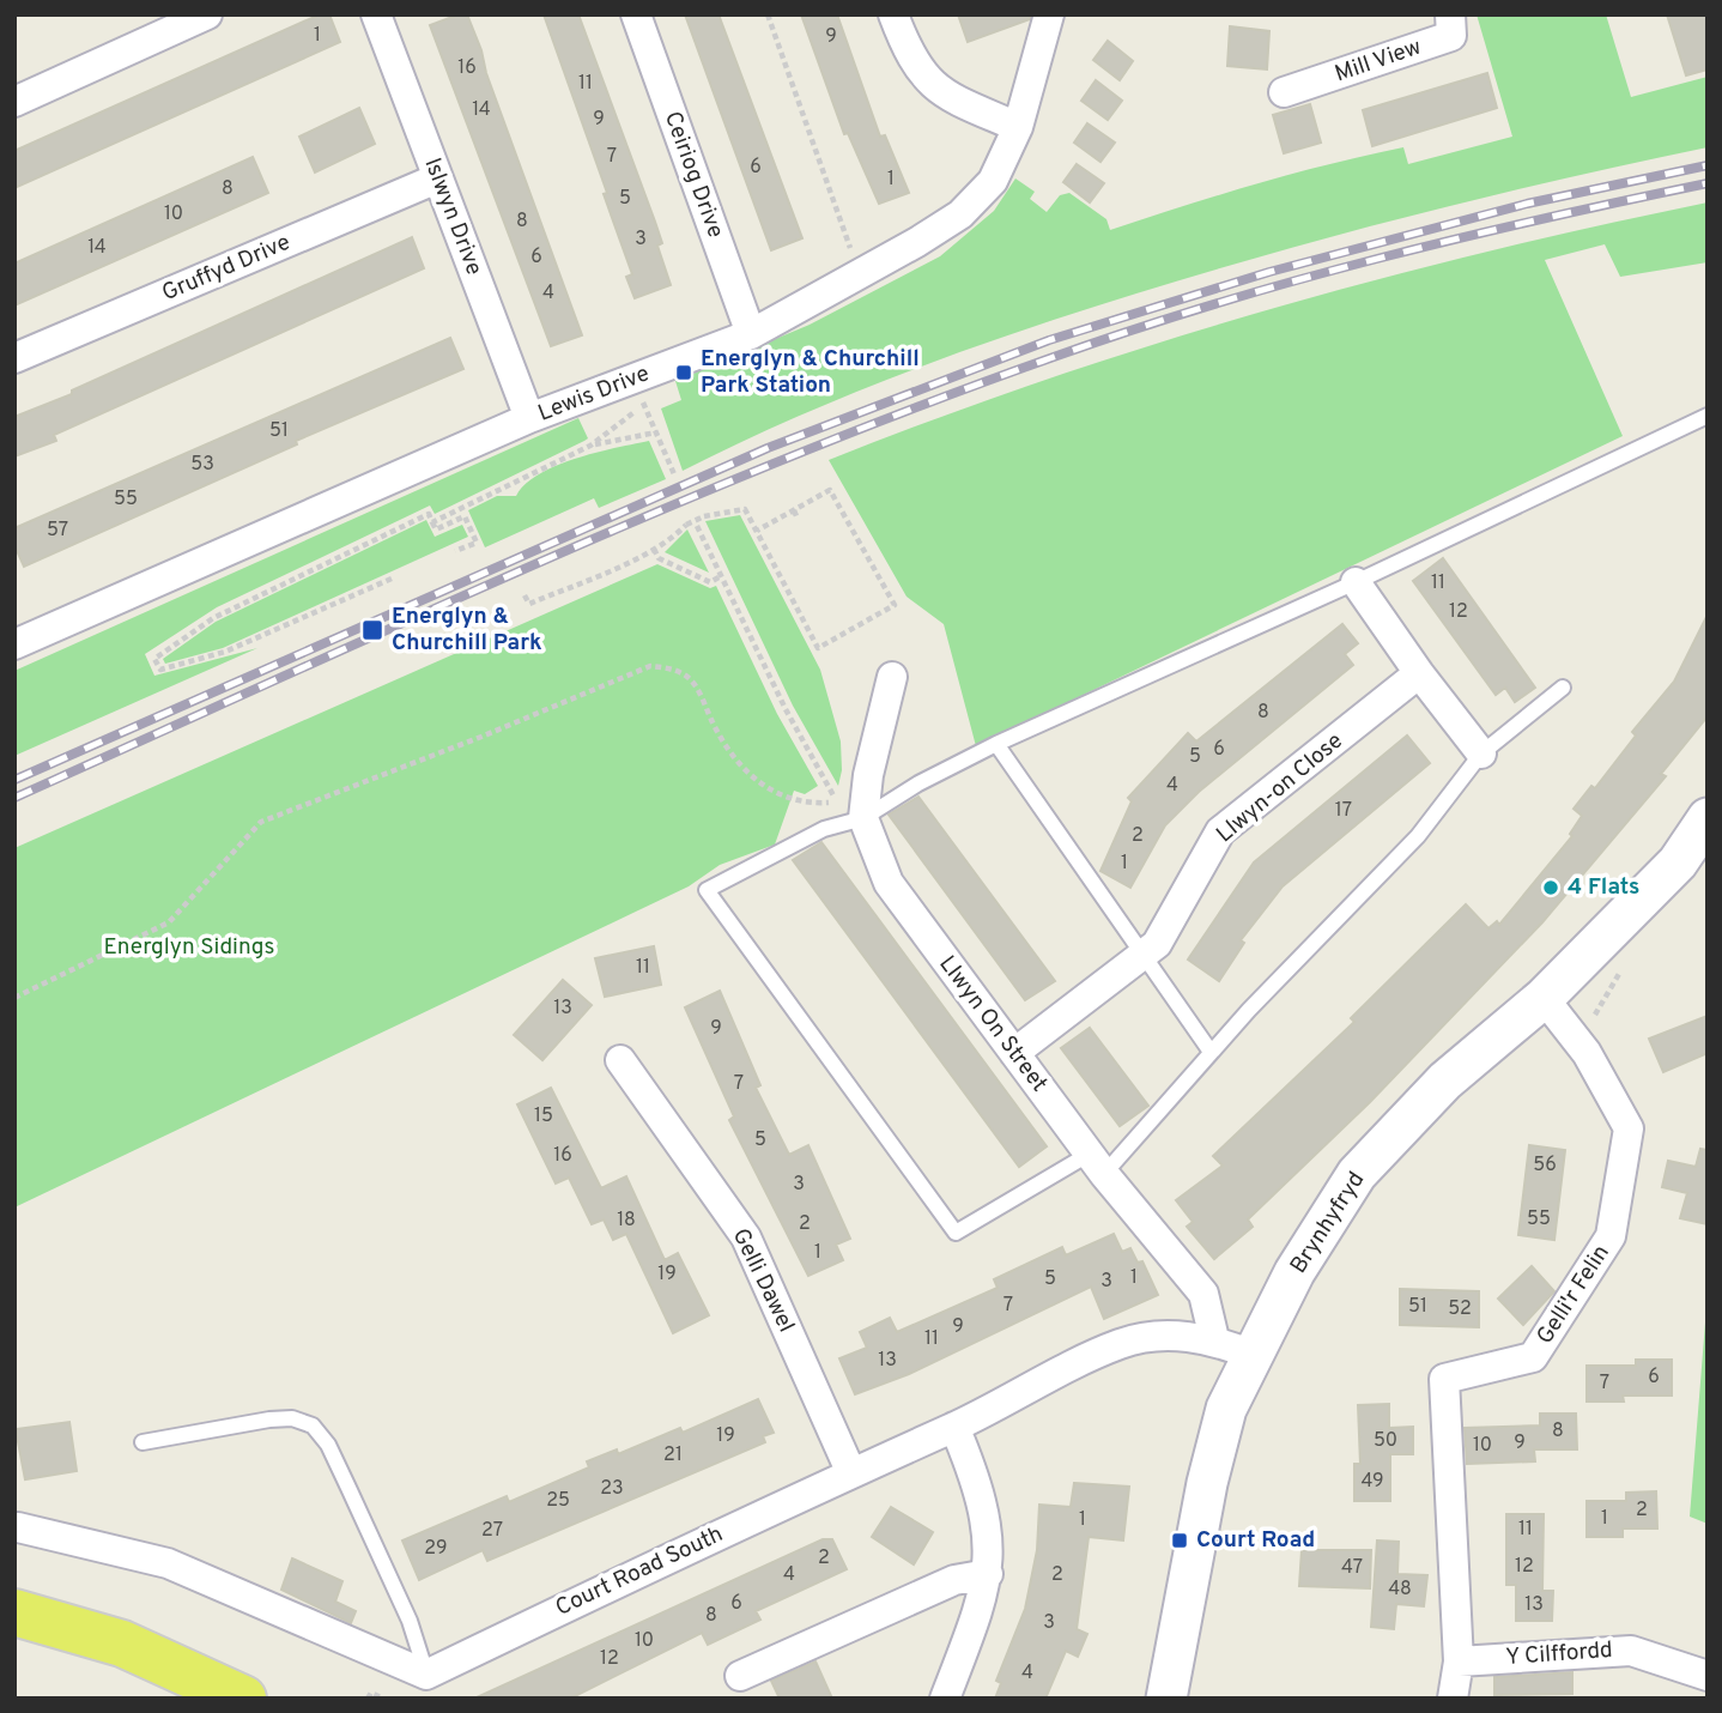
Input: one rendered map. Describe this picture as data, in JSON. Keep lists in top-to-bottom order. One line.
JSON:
{"streets":{"main road":["Brynhyfryd"],"street":["Mill View","Ceiriog Drive","Islwyn Drive","Gruffyd Drive","Lewis Drive","Llwyn-on Close","Llwyn On Street","Gelli Dawel","Gelli'r Felin","Court Road South","Y Cilffordd"]},"crossings":[["Ceiriog Drive","Lewis Drive"],["Islwyn Drive","Gruffyd Drive"],["Islwyn Drive","Lewis Drive"],["Llwyn-on Close","Llwyn On Street"],["Llwyn On Street","Court Road South"],["Brynhyfryd","Gelli'r Felin"],["Brynhyfryd","Court Road South"],["Gelli Dawel","Court Road South"],["Gelli'r Felin","Y Cilffordd"]],"parks":["Energlyn Sidings"],"places":{"transit":["Energlyn & Churchill Park Station","Energlyn & Churchill Park","Court Road"],"other":["4 Flats"]},"house_numbers":["1","9","16","11","14","9","7","6","1","8","5","10","8","3","14","6","4","51","53","55","57","11","12","8","6","5","4","17","2","1","11","13","9","7","15","5","16","56","3","55","18","2","1","19","1","5","3","7","51","52","9","11","13","6","7","8","19","50","9","10","21","49","23","25","2","1","1","11","27","29","2","12","47","4","2","48","6","13","8","3","10","12","4"]}
